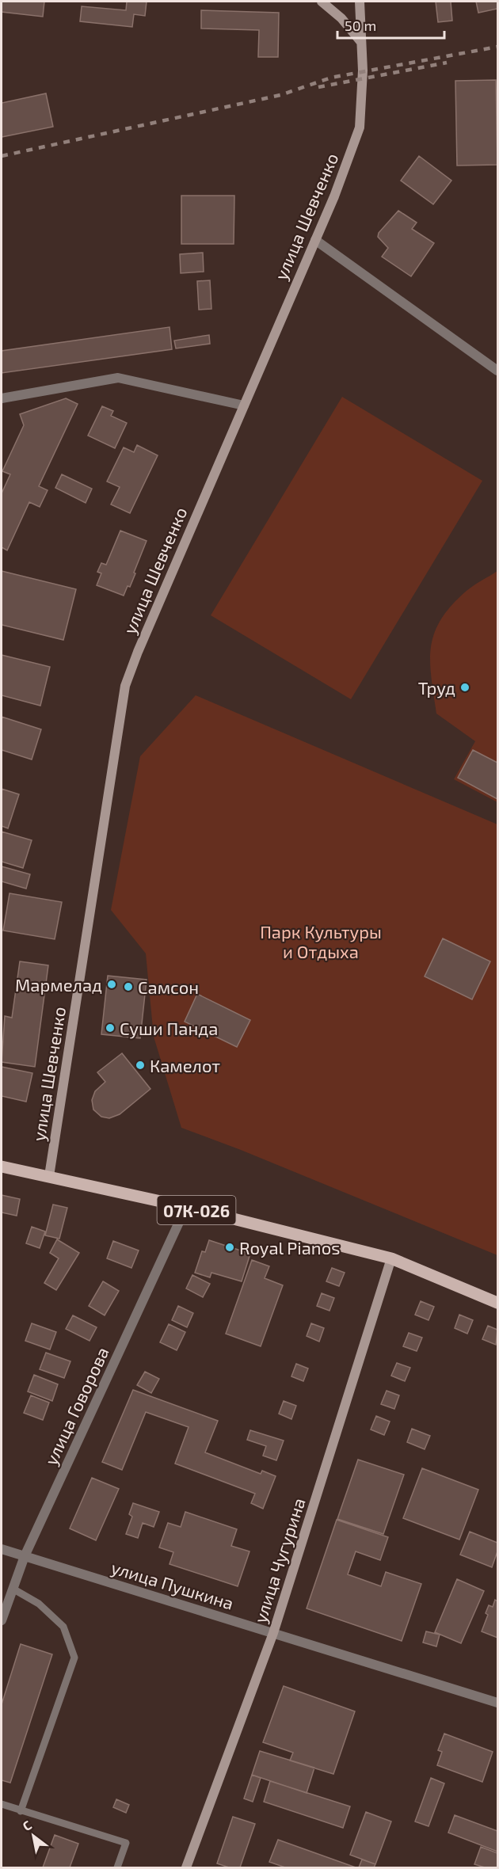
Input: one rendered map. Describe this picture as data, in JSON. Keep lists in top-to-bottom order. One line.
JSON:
{"streets":{"main road":["07К-026"],"street":["улица Шевченко","улица Говорова","улица Чугурина","улица Пушкина"]},"crossings":[["улица Шевченко","07К-026"],["07К-026","улица Говорова"],["07К-026","улица Чугурина"],["улица Говорова","улица Пушкина"],["улица Чугурина","улица Пушкина"]],"parks":["Парк Культуры и Отдыха"],"places":["Труд","Мармелад","Самсон","Суши Панда","Камелот","Royal Pianos"],"scale_bar":"50 m","north":"top left"}
